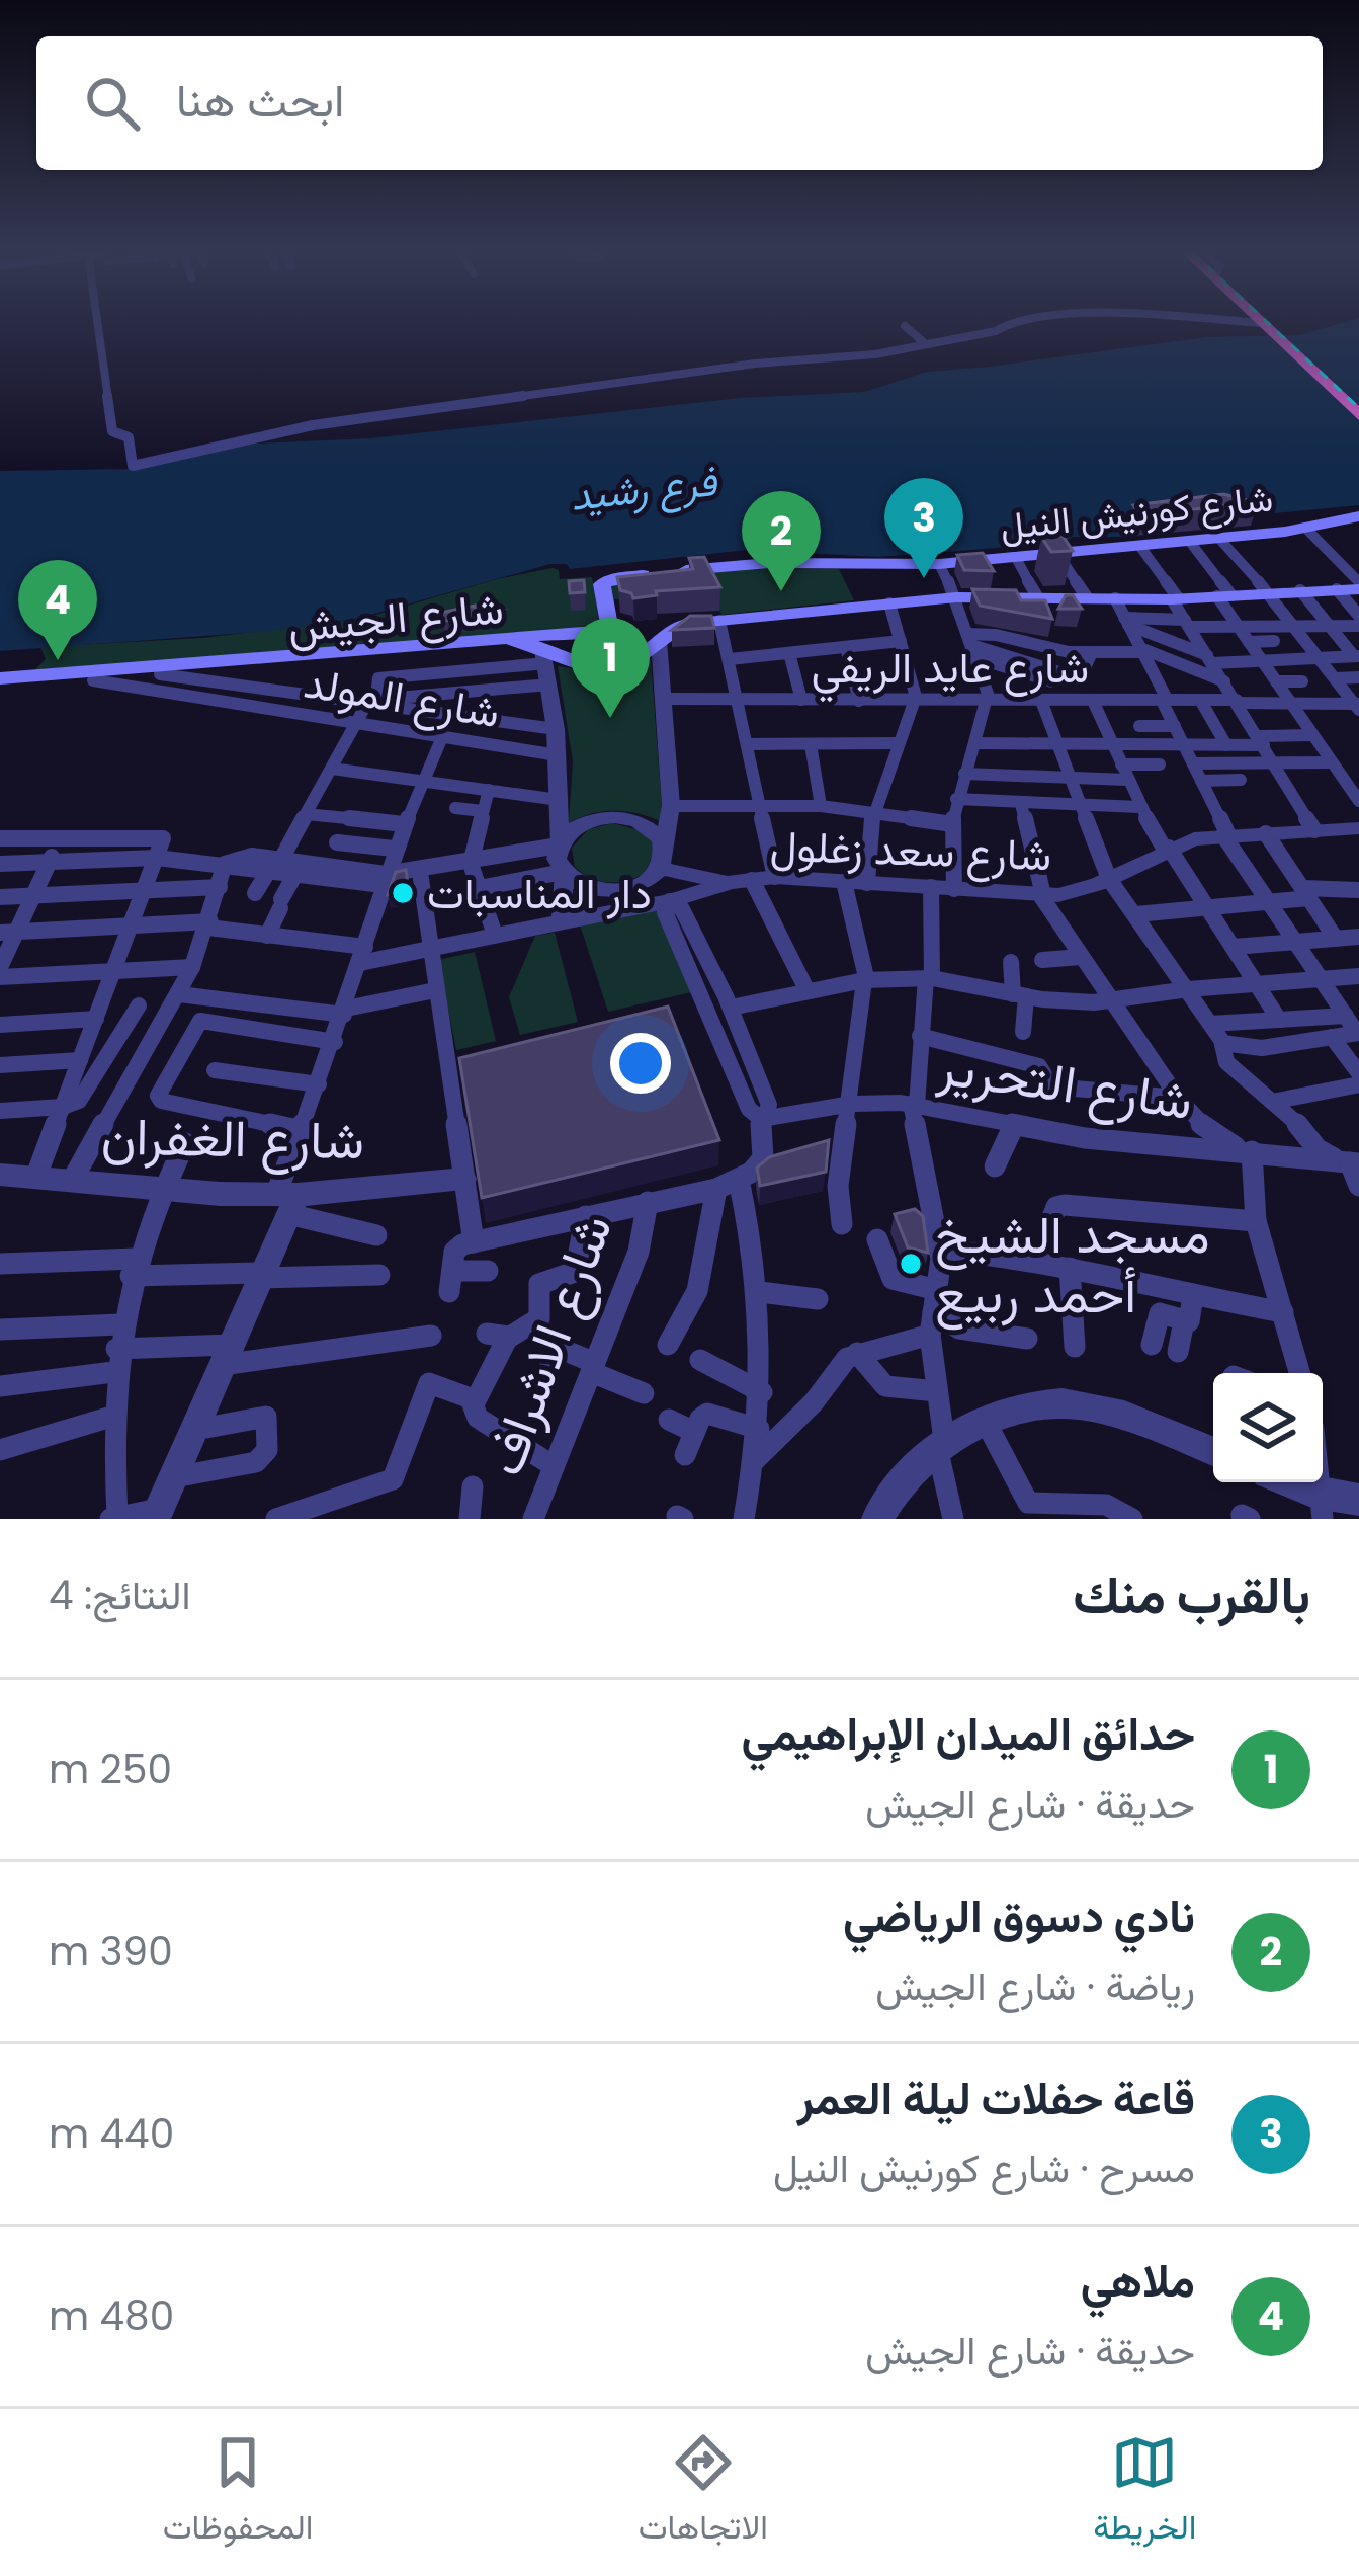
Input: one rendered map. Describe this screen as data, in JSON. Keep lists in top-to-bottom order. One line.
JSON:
{"streets":{"main road":["شارع كورنيش النيل","شارع الجيش"],"street":["شارع عايد الريفي","شارع المولد","شارع سعد زغلول","شارع التحرير","شارع الغفران","شارع الاشراف"]},"crossings":[["شارع كورنيش النيل","شارع الجيش"],["شارع الجيش","شارع المولد"]],"water":["فرع رشيد"],"places":["دار المناسبات","مسجد الشيخ أحمد ربيع"],"page":{"search":"ابحث هنا","pins":["3","2","4","1"],"heading":["بالقرب منك","النتائج: 4"],"list":[{"mark":"1","name":"حدائق الميدان الإبراهيمي","note":"حديقة · شارع الجيش","value":"250 m"},{"mark":"2","name":"نادي دسوق الرياضي","note":"رياضة · شارع الجيش","value":"390 m"},{"mark":"3","name":"قاعة حفلات ليلة العمر","note":"مسرح · شارع كورنيش النيل","value":"440 m"},{"mark":"4","name":"ملاهي","note":"حديقة · شارع الجيش","value":"480 m"}],"nav":["الخريطة","الاتجاهات","المحفوظات"]}}
